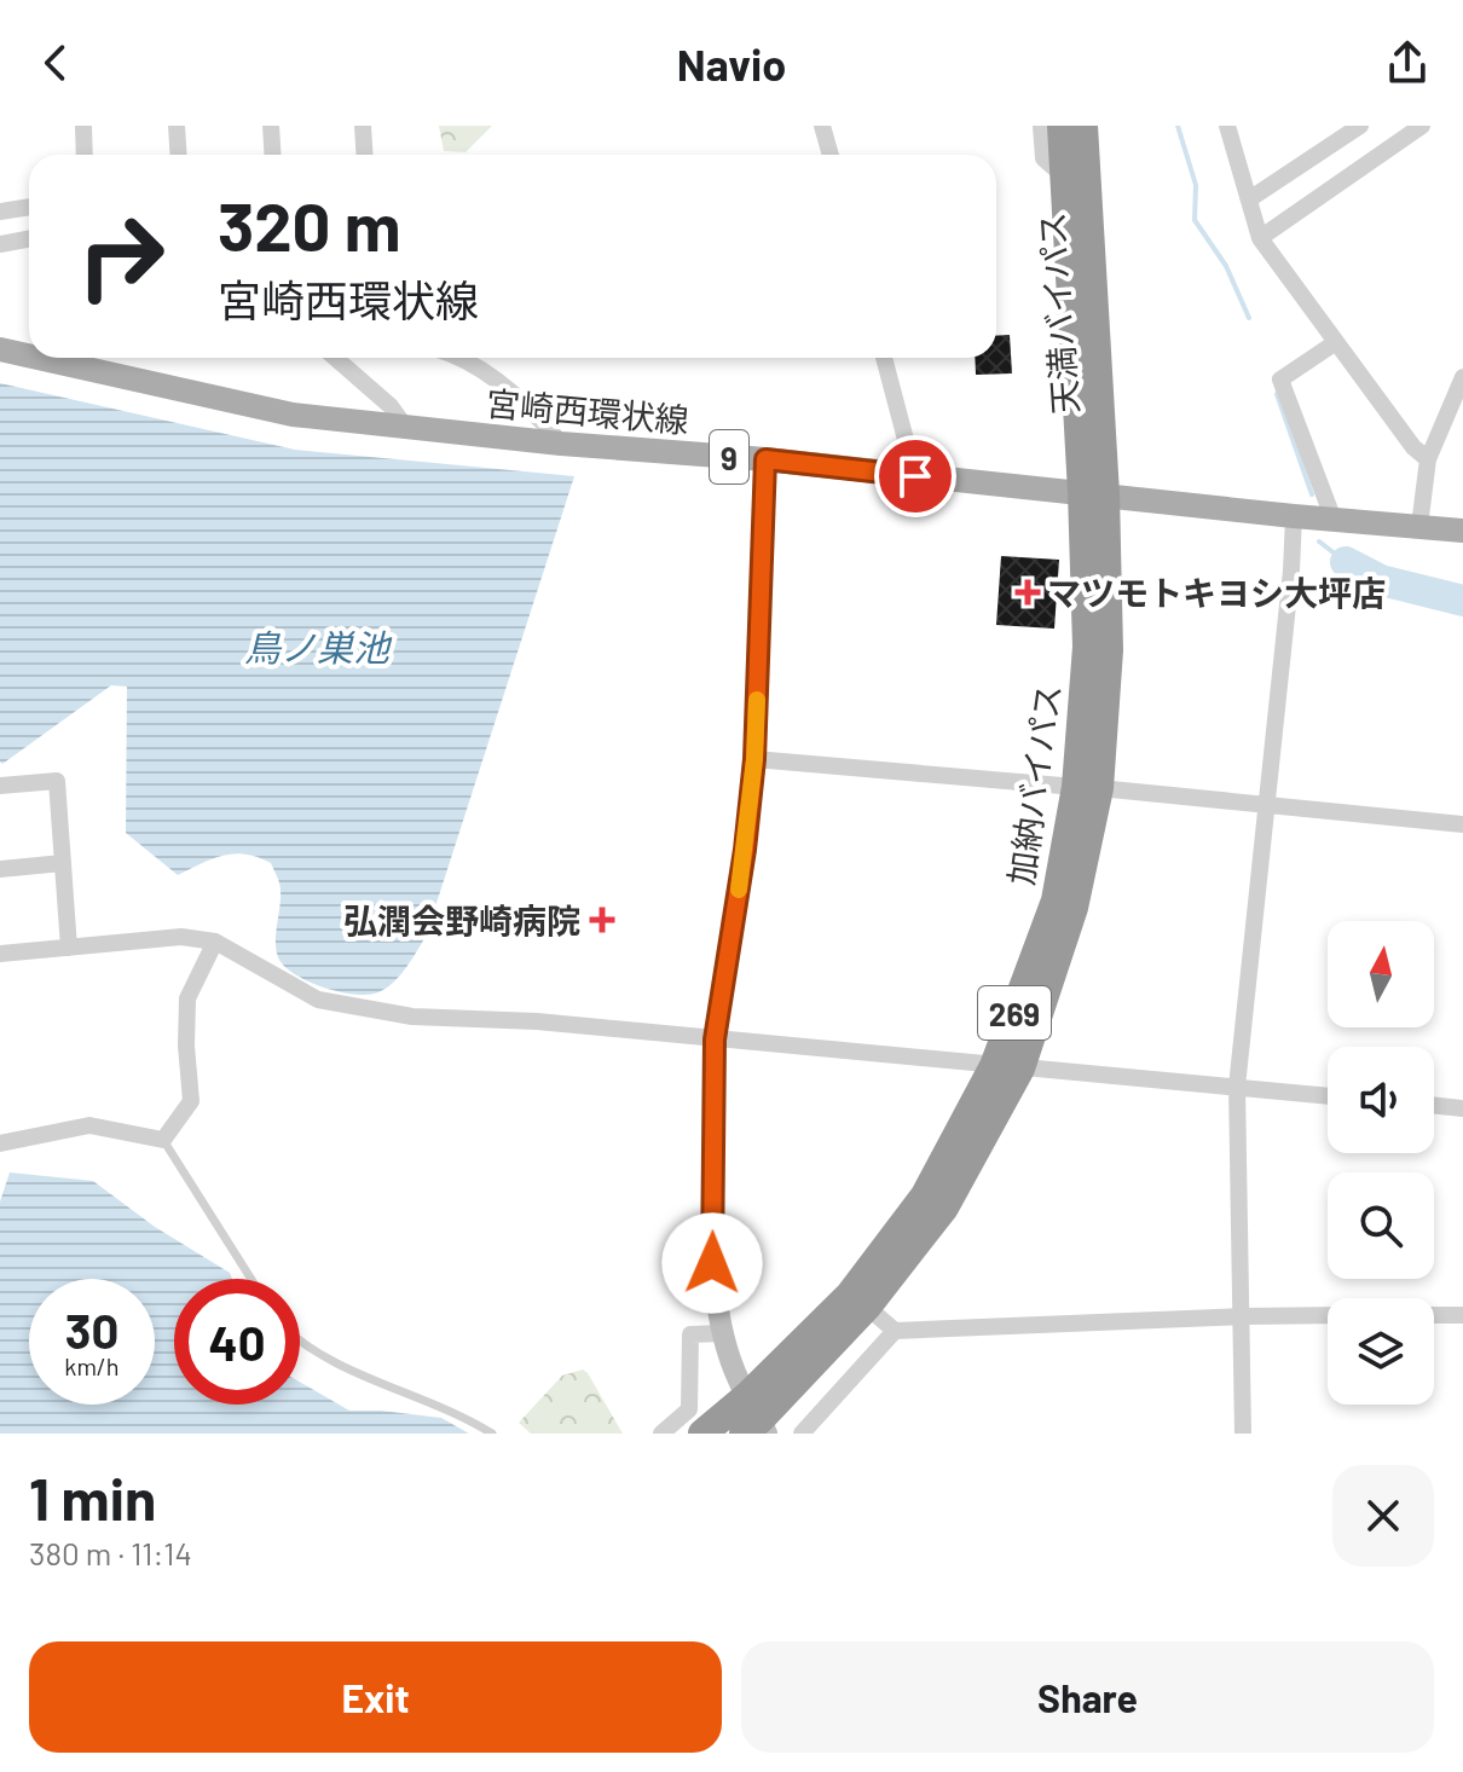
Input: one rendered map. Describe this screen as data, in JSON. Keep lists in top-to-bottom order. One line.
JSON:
{"streets":{"highway":["天満バイパス","加納バイパス","269"],"main road":["宮崎西環状線","9"]},"crossings":[["天満バイパス","宮崎西環状線"],["天満バイパス","加納バイパス"],["宮崎西環状線","加納バイパス"]],"water":["鳥ノ巣池"],"places":{"health":["マツモトキヨシ大坪店","弘潤会野崎病院"]},"north":"top","page":{"header":"Navio","turn":["320 m","宮崎西環状線"],"speed":"30 km/h","limit":"40","heading":["1 min","380 m · 11:14"],"buttons":["Exit","Share"]}}
